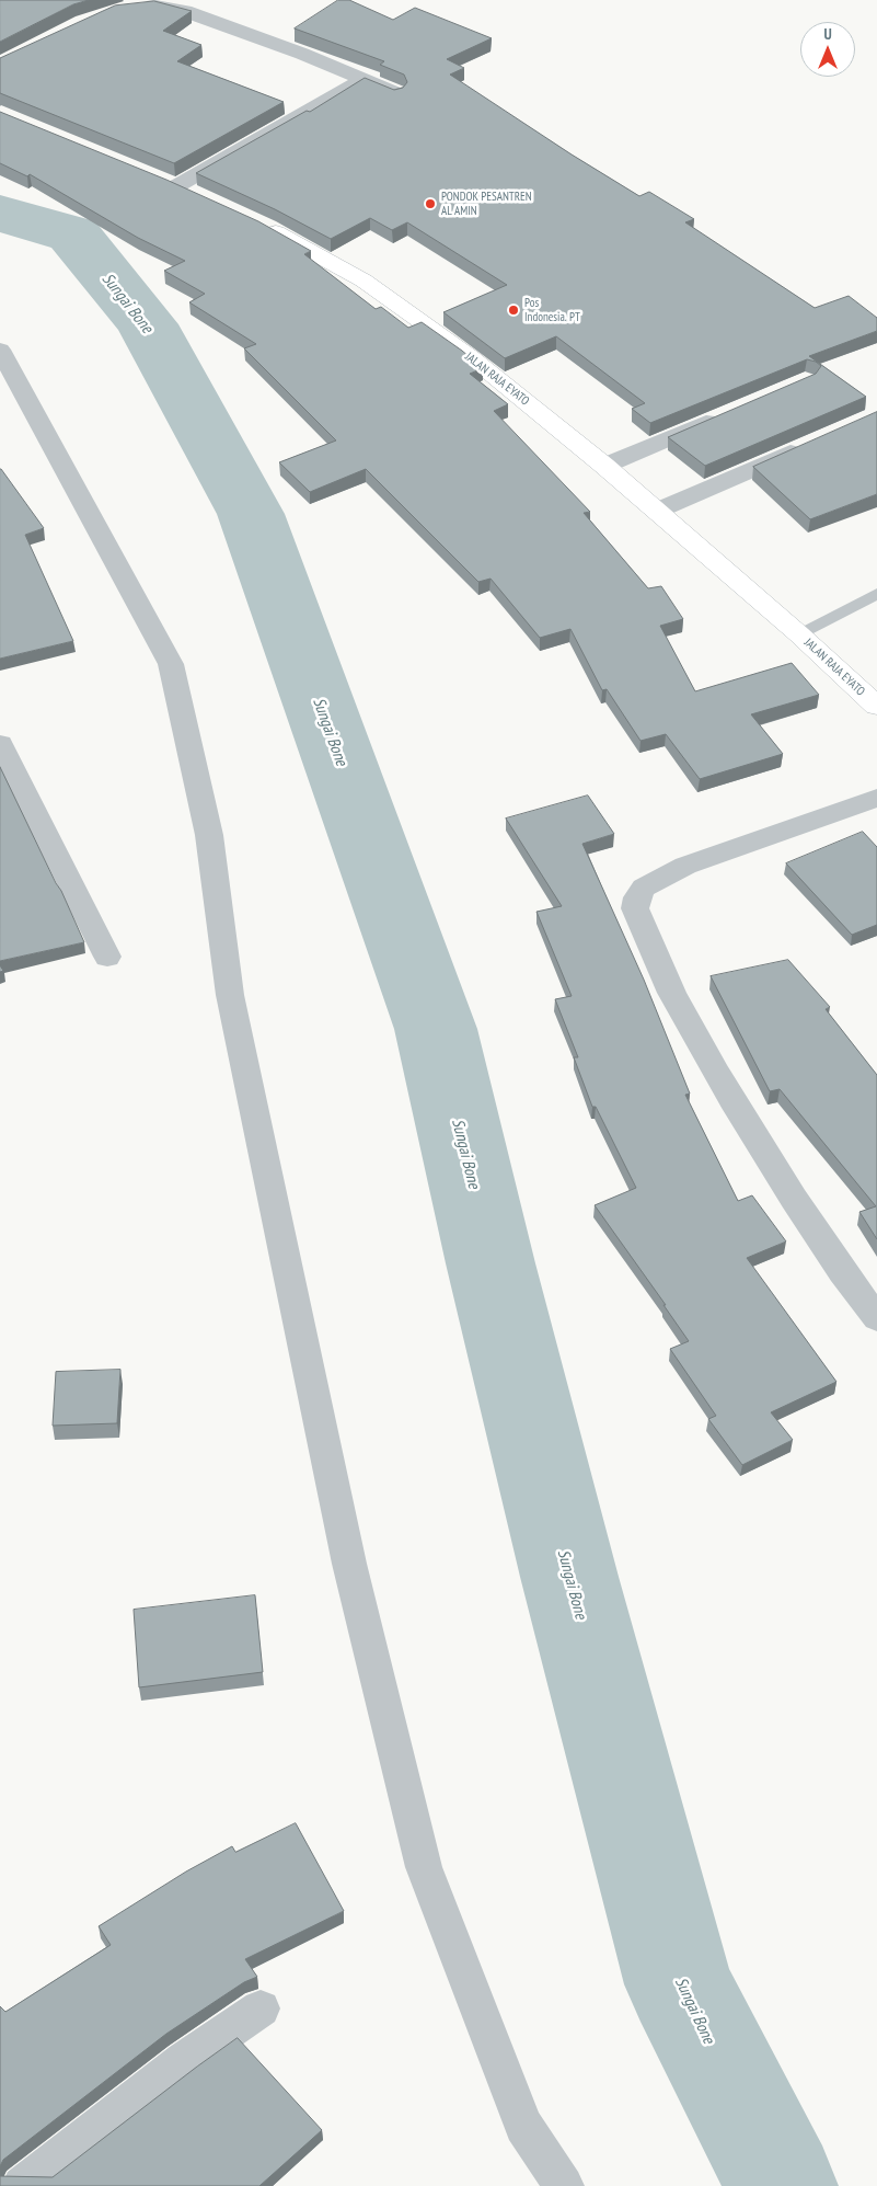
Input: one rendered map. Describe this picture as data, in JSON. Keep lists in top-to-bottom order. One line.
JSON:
{"streets":{"main road":["JALAN RAJA EYATO"]},"water":["Sungai Bone"],"places":["PONDOK PESANTREN AL AMIN","Pos Indonesia. PT"],"north":"top"}
